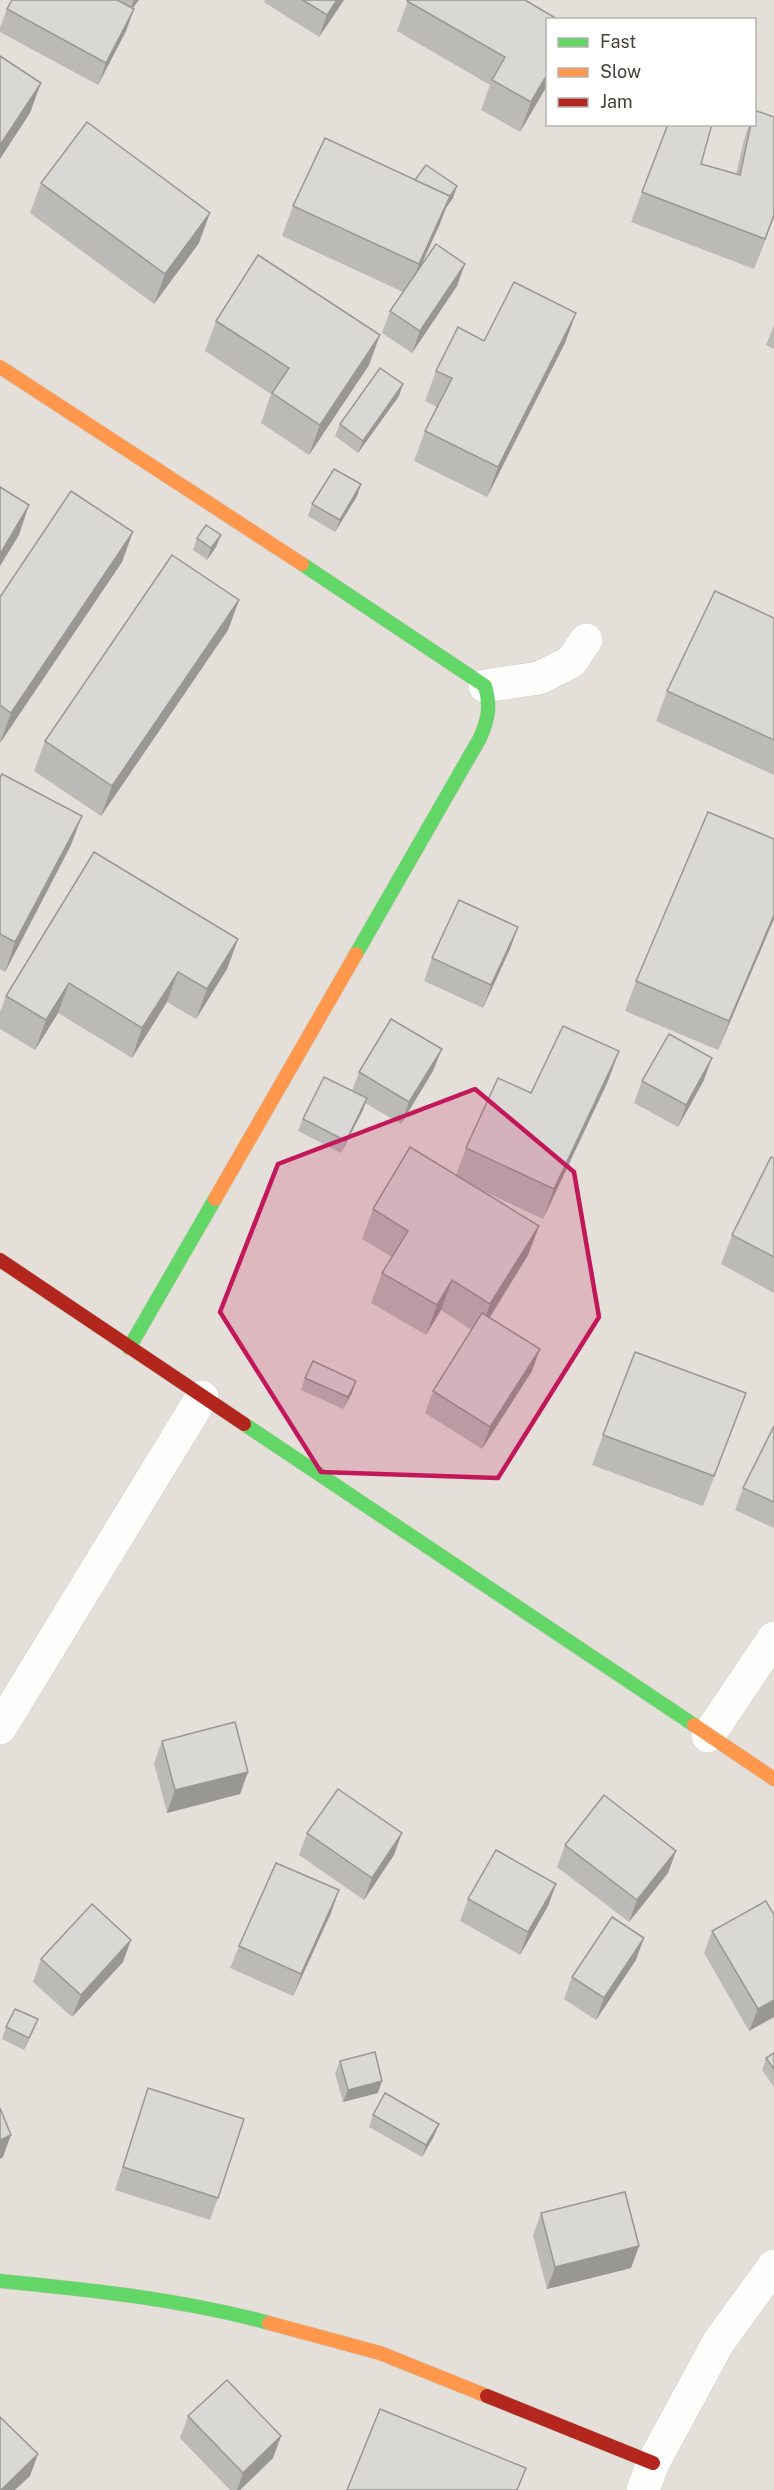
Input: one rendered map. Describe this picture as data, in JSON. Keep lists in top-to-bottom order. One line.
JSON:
{"legend":["Fast","Slow","Jam"]}
